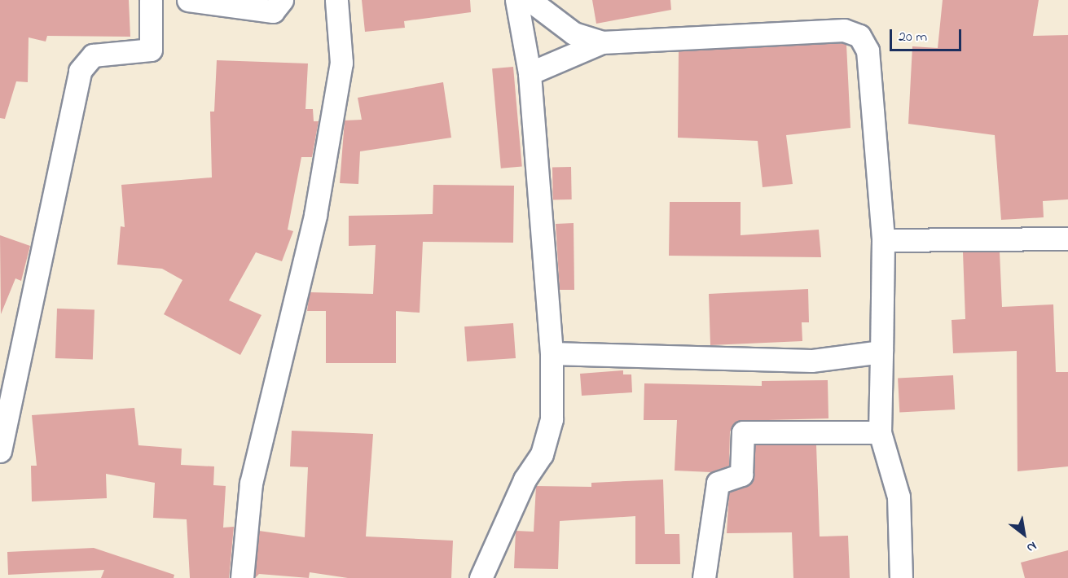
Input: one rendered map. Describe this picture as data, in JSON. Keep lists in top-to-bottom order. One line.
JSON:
{"scale_bar":"20 m","north":"bottom right"}
